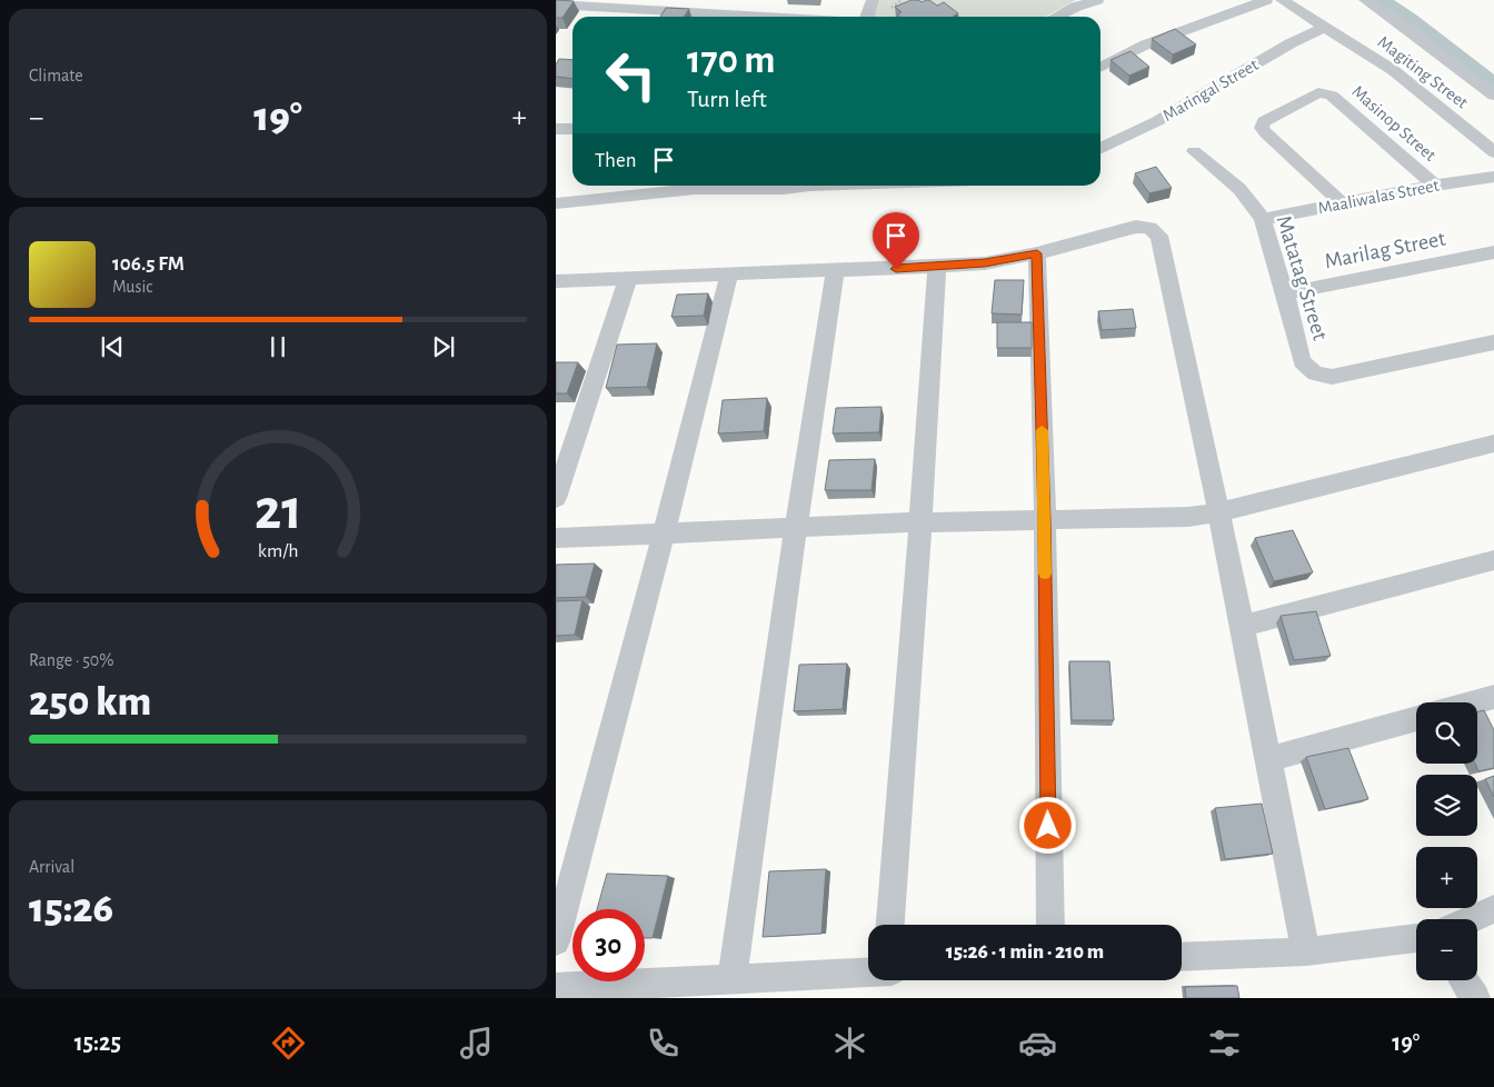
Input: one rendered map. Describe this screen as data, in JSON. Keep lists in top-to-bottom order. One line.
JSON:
{"streets":{"street":["Magiting Street","Maringal Street","Masinop Street","Maaliwalas Street","Marilag Street","Matatag Street"]},"crossings":[["Magiting Street","Maringal Street"],["Masinop Street","Maaliwalas Street"],["Maaliwalas Street","Matatag Street"],["Marilag Street","Matatag Street"]],"page":{"tile":["Climate",["Range · 50%","250 km"],["Arrival","15:26"]],"turn":["170 m","Turn left"],"heat":["−","19°","+"],"then":"Then","song":["106.5 FM","Music"],"map_buttons":["+","−"],"limit":"30","trip":"15:26 · 1 min · 210 m","tabs":["15:25","19°"],"gauge":["21","km/h"]}}
